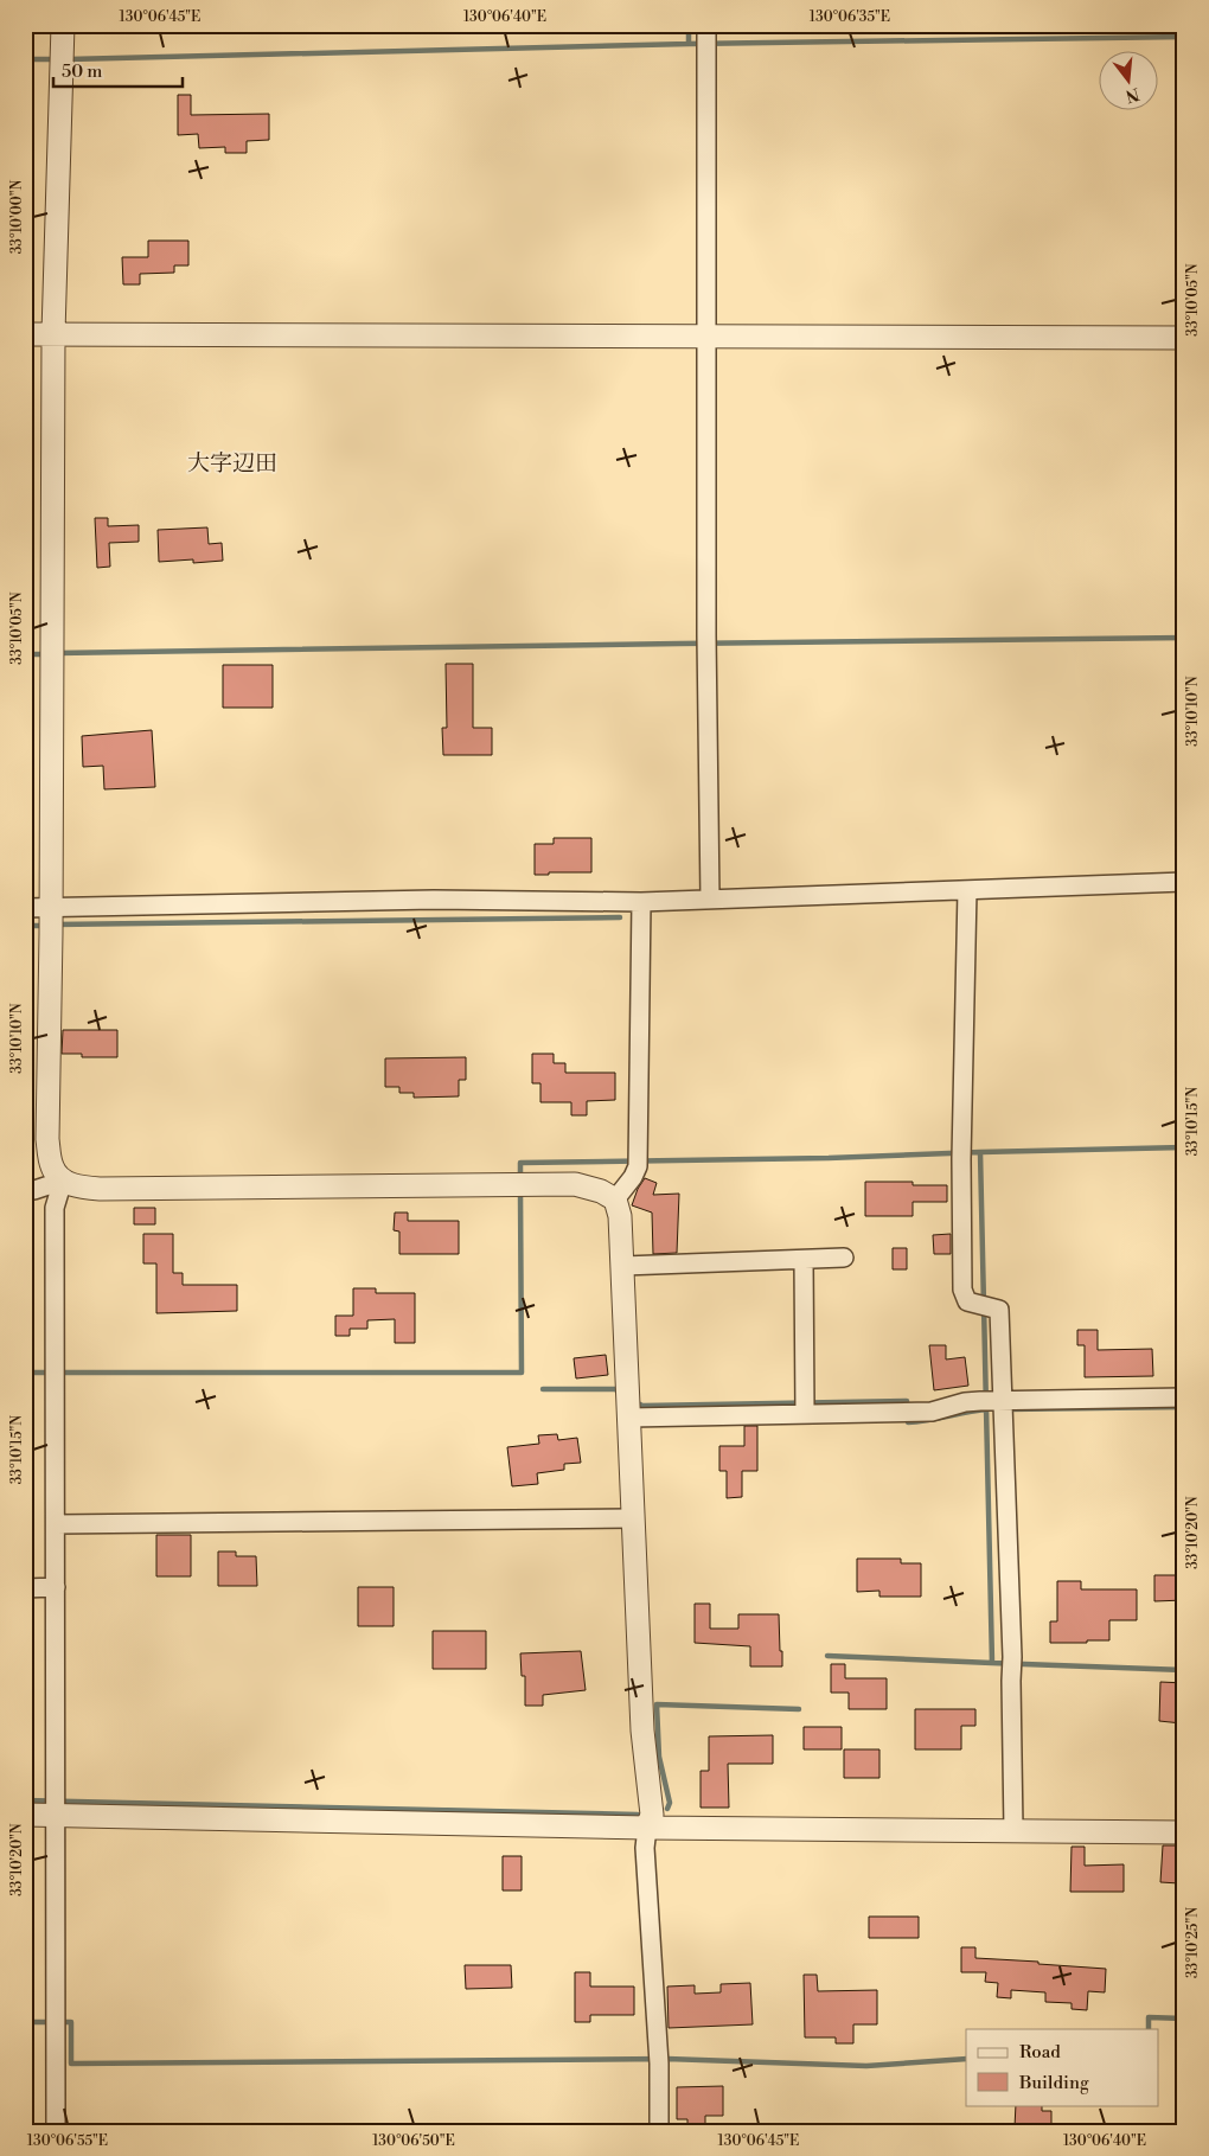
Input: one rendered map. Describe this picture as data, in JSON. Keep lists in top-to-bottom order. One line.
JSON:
{"districts":["大字辺田"],"legend":["Road","Building"],"scale_bar":"50 m","north":"bottom","coordinates":["130°06'45\"E","130°06'40\"E","130°06'35\"E","33°10'00\"N","33°10'05\"N","33°10'10\"N","33°10'15\"N","33°10'20\"N","33°10'25\"N","130°06'55\"E","130°06'50\"E"]}
